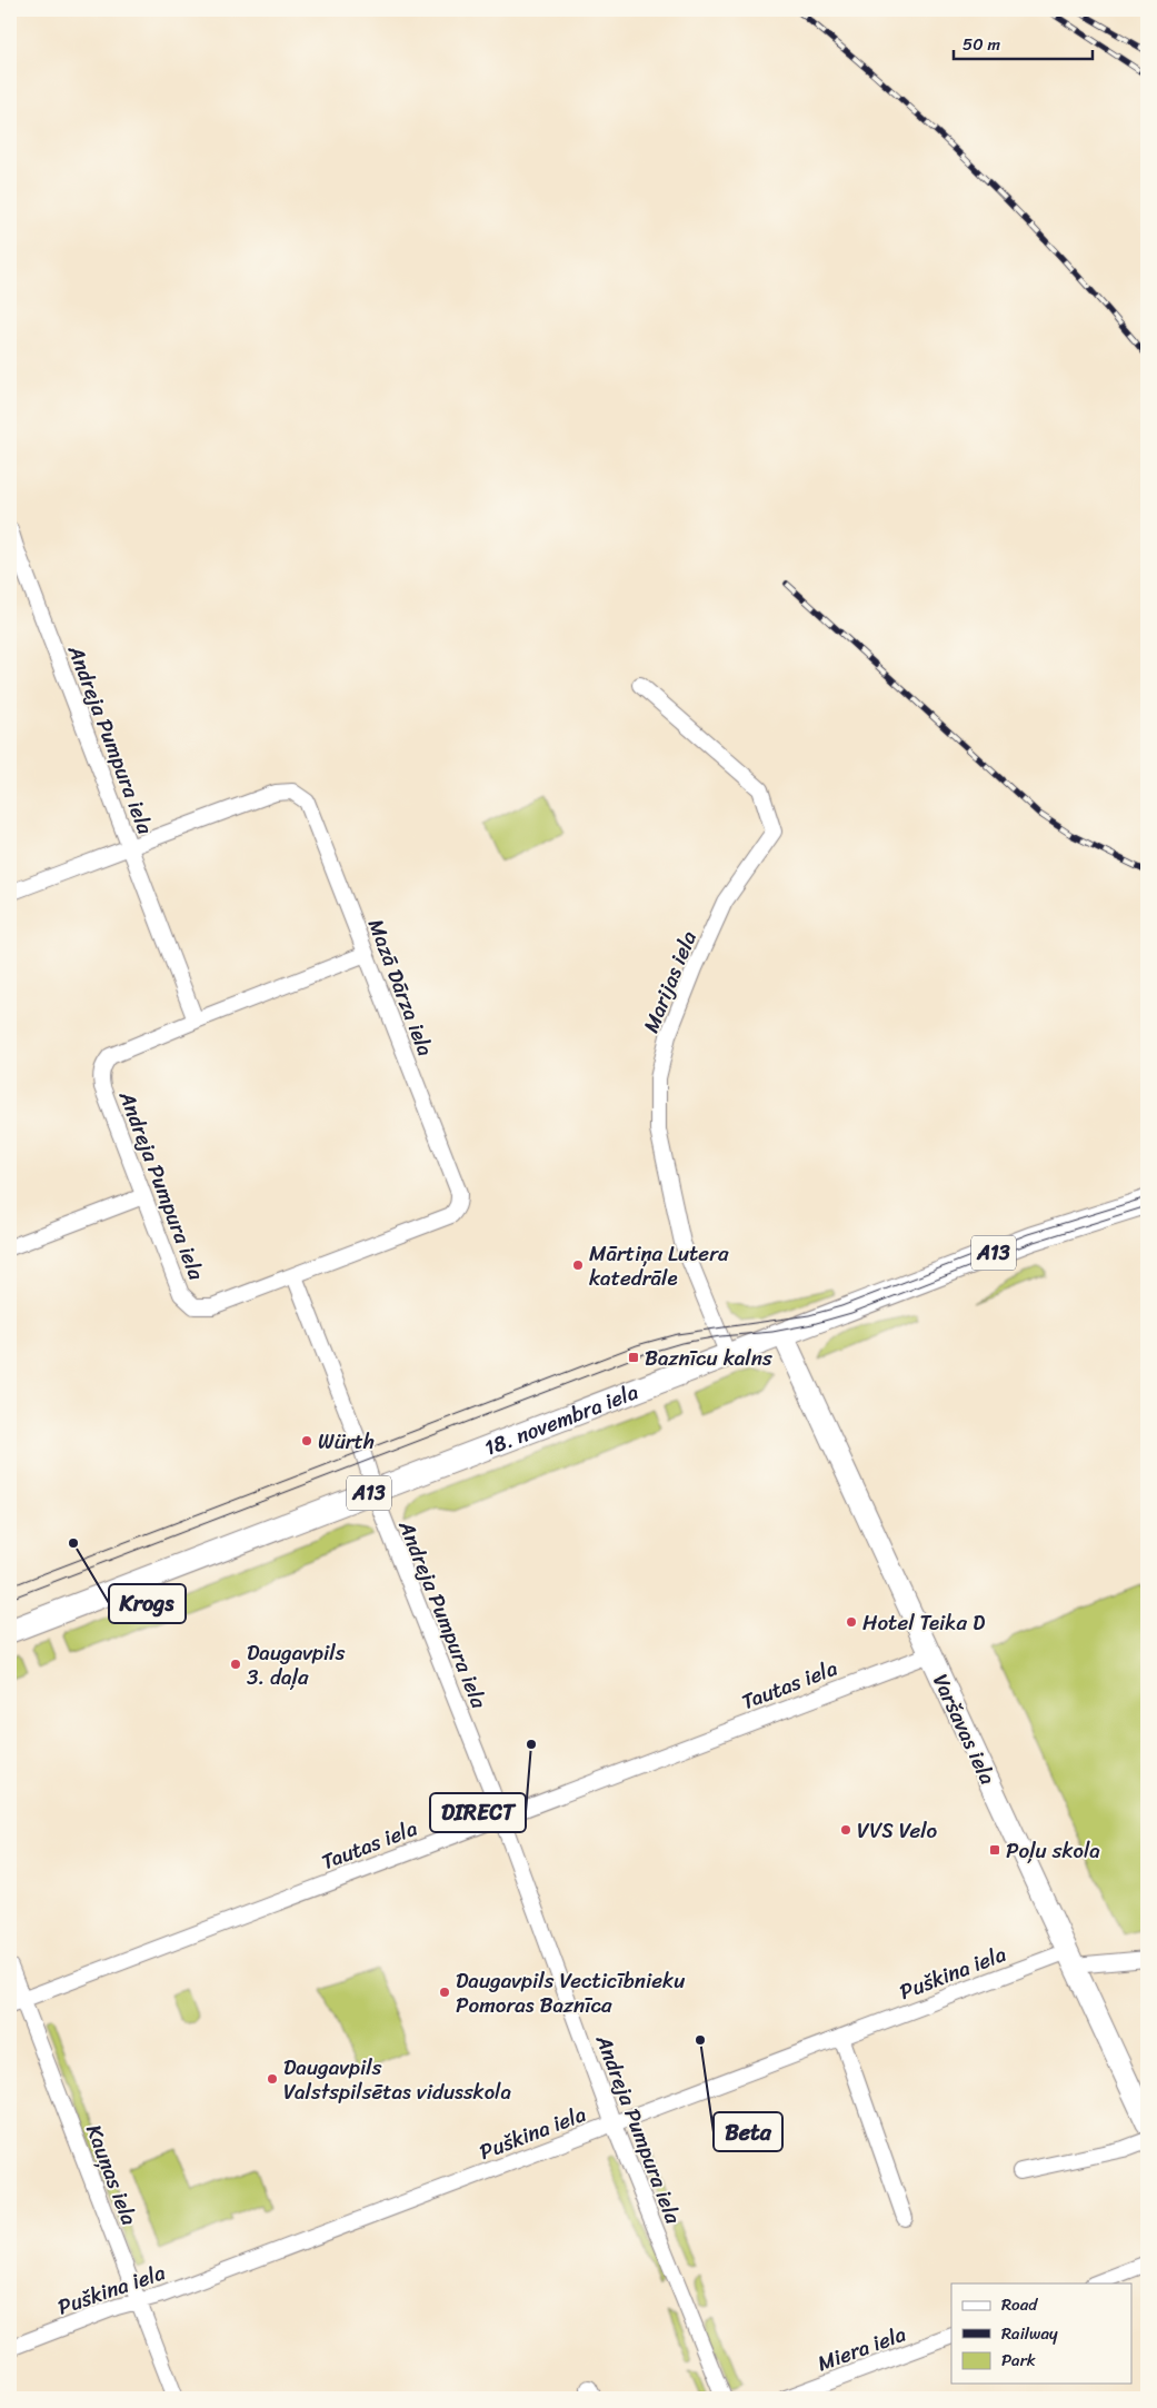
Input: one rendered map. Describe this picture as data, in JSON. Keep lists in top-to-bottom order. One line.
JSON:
{"streets":{"main road":["A13","18. novembra iela"],"street":["Andreja Pumpura iela","Marijas iela","Mazā Dārza iela","Tautas iela","Varšavas iela","Puškina iela","Kauņas iela","Miera iela"]},"crossings":[["Andreja Pumpura iela","Mazā Dārza iela"],["Andreja Pumpura iela","18. novembra iela"],["Andreja Pumpura iela","Tautas iela"],["Andreja Pumpura iela","Puškina iela"],["Marijas iela","18. novembra iela"],["18. novembra iela","Varšavas iela"],["Tautas iela","Varšavas iela"],["Tautas iela","Kauņas iela"],["Varšavas iela","Puškina iela"],["Puškina iela","Kauņas iela"]],"places":{"other":["Mārtiņa Lutera katedrāle","Würth","Krogs","Hotel Teika D","Daugavpils 3. daļa","DIRECT","VVS Velo","Daugavpils Vecticībnieku Pomoras Baznīca","Beta","Daugavpils Valstspilsētas vidusskola"],"transit":["Baznīcu kalns","Poļu skola"]},"legend":["Road","Railway","Park"],"scale_bar":"50 m"}
